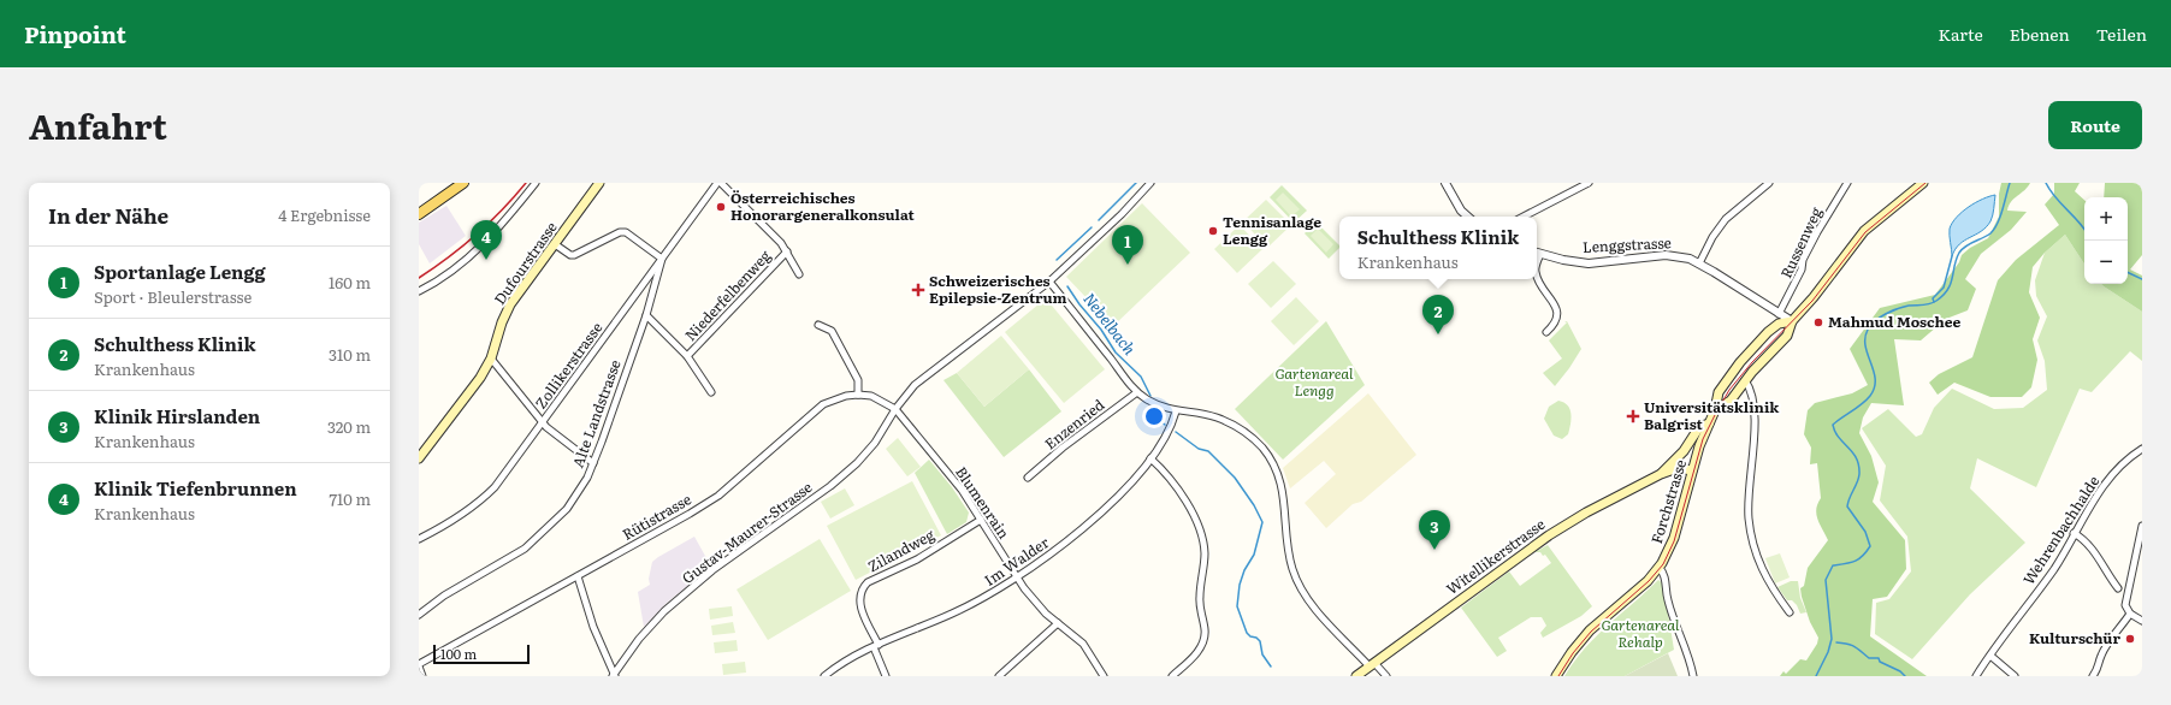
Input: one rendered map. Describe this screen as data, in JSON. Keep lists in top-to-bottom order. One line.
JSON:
{"streets":{"main road":["Dufourstrasse","Forchstrasse","Witellikerstrasse"],"street":["Russenweg","Lenggstrasse","Niederfelbenweg","Zollikerstrasse","Alte Landstrasse","Enzenried","Blumenrain","Rütistrasse","Wehrenbachhalde","Gustav-Maurer-Strasse","Zilandweg","Im Walder"]},"crossings":[["Russenweg","Lenggstrasse"],["Lenggstrasse","Forchstrasse"],["Zollikerstrasse","Alte Landstrasse"],["Forchstrasse","Witellikerstrasse"],["Blumenrain","Gustav-Maurer-Strasse"],["Blumenrain","Zilandweg"],["Blumenrain","Im Walder"],["Zilandweg","Im Walder"]],"water":["Nebelbach"],"parks":["Gartenareal Lengg","Gartenareal Rehalp"],"places":{"other":["Österreichisches Honorargeneralkonsulat","Tennisanlage Lengg","Mahmud Moschee","Kulturschür"],"health":["Schweizerisches Epilepsie-Zentrum","Universitätsklinik Balgrist"]},"scale_bar":"100 m","page":{"header":"Pinpoint","nav":["Karte","Ebenen","Teilen"],"title":"Anfahrt","buttons":"Route","heading":["In der Nähe","4 Ergebnisse"],"map_buttons":["+","−"],"popup":["Schulthess Klinik","Krankenhaus"],"pins":["4","1","2","3"],"list":[{"mark":"1","name":"Sportanlage Lengg","note":"Sport · Bleulerstrasse","value":"160 m"},{"mark":"2","name":"Schulthess Klinik","note":"Krankenhaus","value":"310 m"},{"mark":"3","name":"Klinik Hirslanden","note":"Krankenhaus","value":"320 m"},{"mark":"4","name":"Klinik Tiefenbrunnen","note":"Krankenhaus","value":"710 m"}],"scale":"100 m"}}
